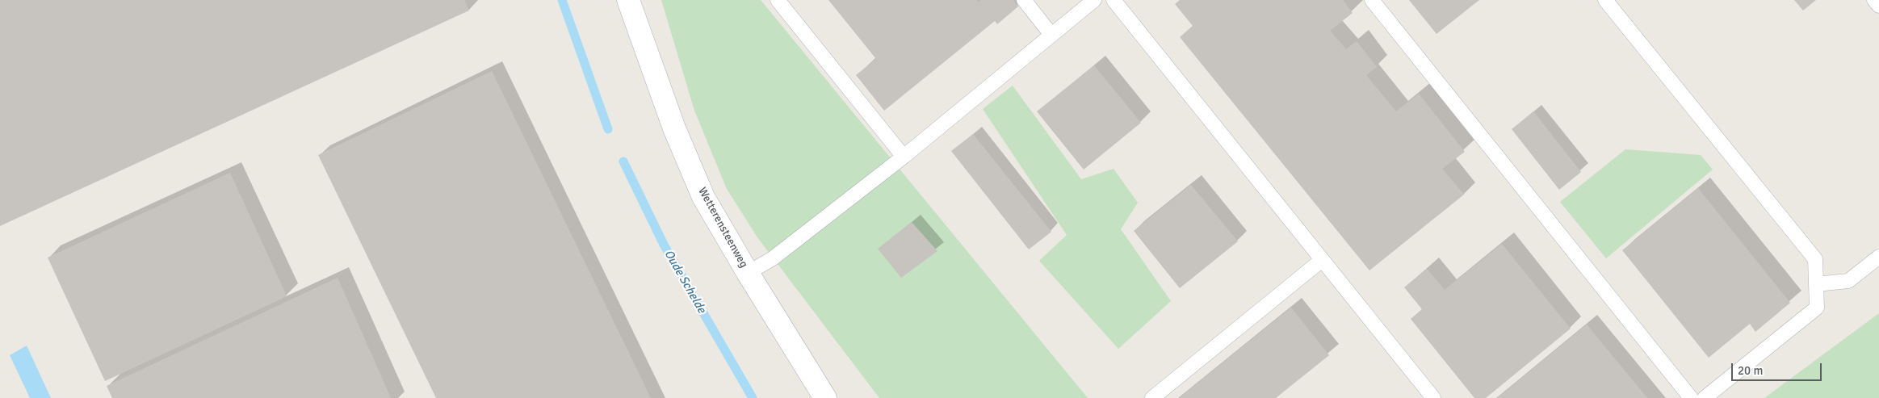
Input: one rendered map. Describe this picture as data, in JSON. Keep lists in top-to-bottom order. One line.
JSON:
{"streets":{"street":["Wetterensteenweg"]},"water":["Oude Schelde"],"scale_bar":"20 m"}
